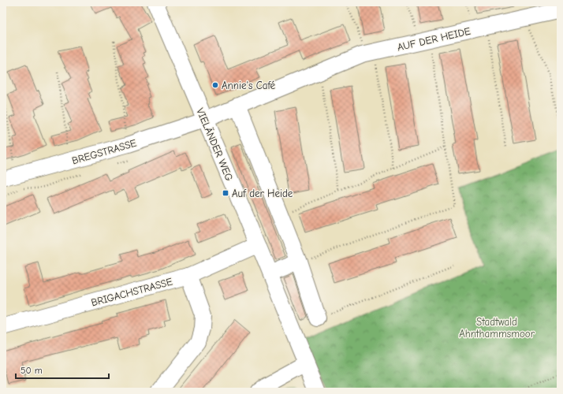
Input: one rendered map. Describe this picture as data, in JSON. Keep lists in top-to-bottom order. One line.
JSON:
{"streets":{"street":["AUF DER HEIDE","VIELÄNDER WEG","BREGSTRASSE","BRIGACHSTRASSE"]},"crossings":[["AUF DER HEIDE","VIELÄNDER WEG"],["AUF DER HEIDE","BREGSTRASSE"],["VIELÄNDER WEG","BREGSTRASSE"],["VIELÄNDER WEG","BRIGACHSTRASSE"]],"parks":["Stadtwald Ahnthammsmoor"],"places":{"other":["Annie's Café"],"transit":["Auf der Heide"]},"scale_bar":"50 m"}
